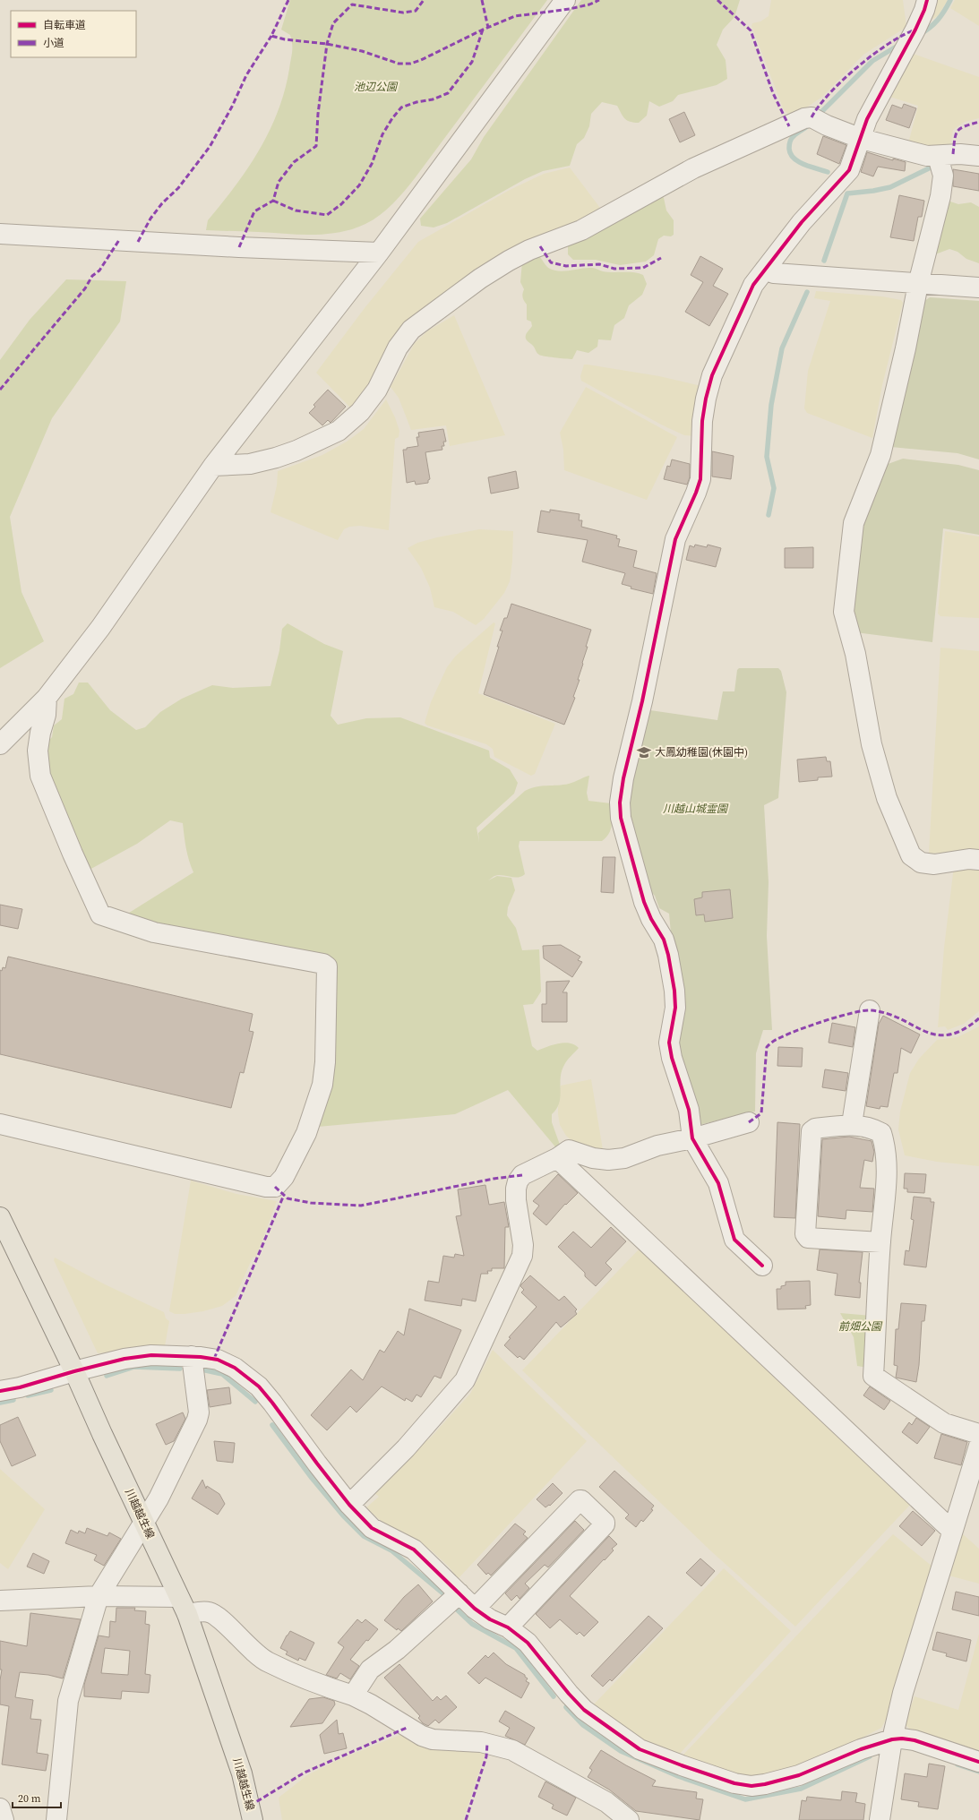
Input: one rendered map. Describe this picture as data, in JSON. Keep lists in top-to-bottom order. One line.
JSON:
{"streets":{"main road":["川越越生線"]},"parks":["池辺公園","川越山城霊園","前畑公園"],"places":{"school or university":["大鳳幼稚園(休園中)"]},"legend":["自転車道","小道"],"scale_bar":"20 m"}
